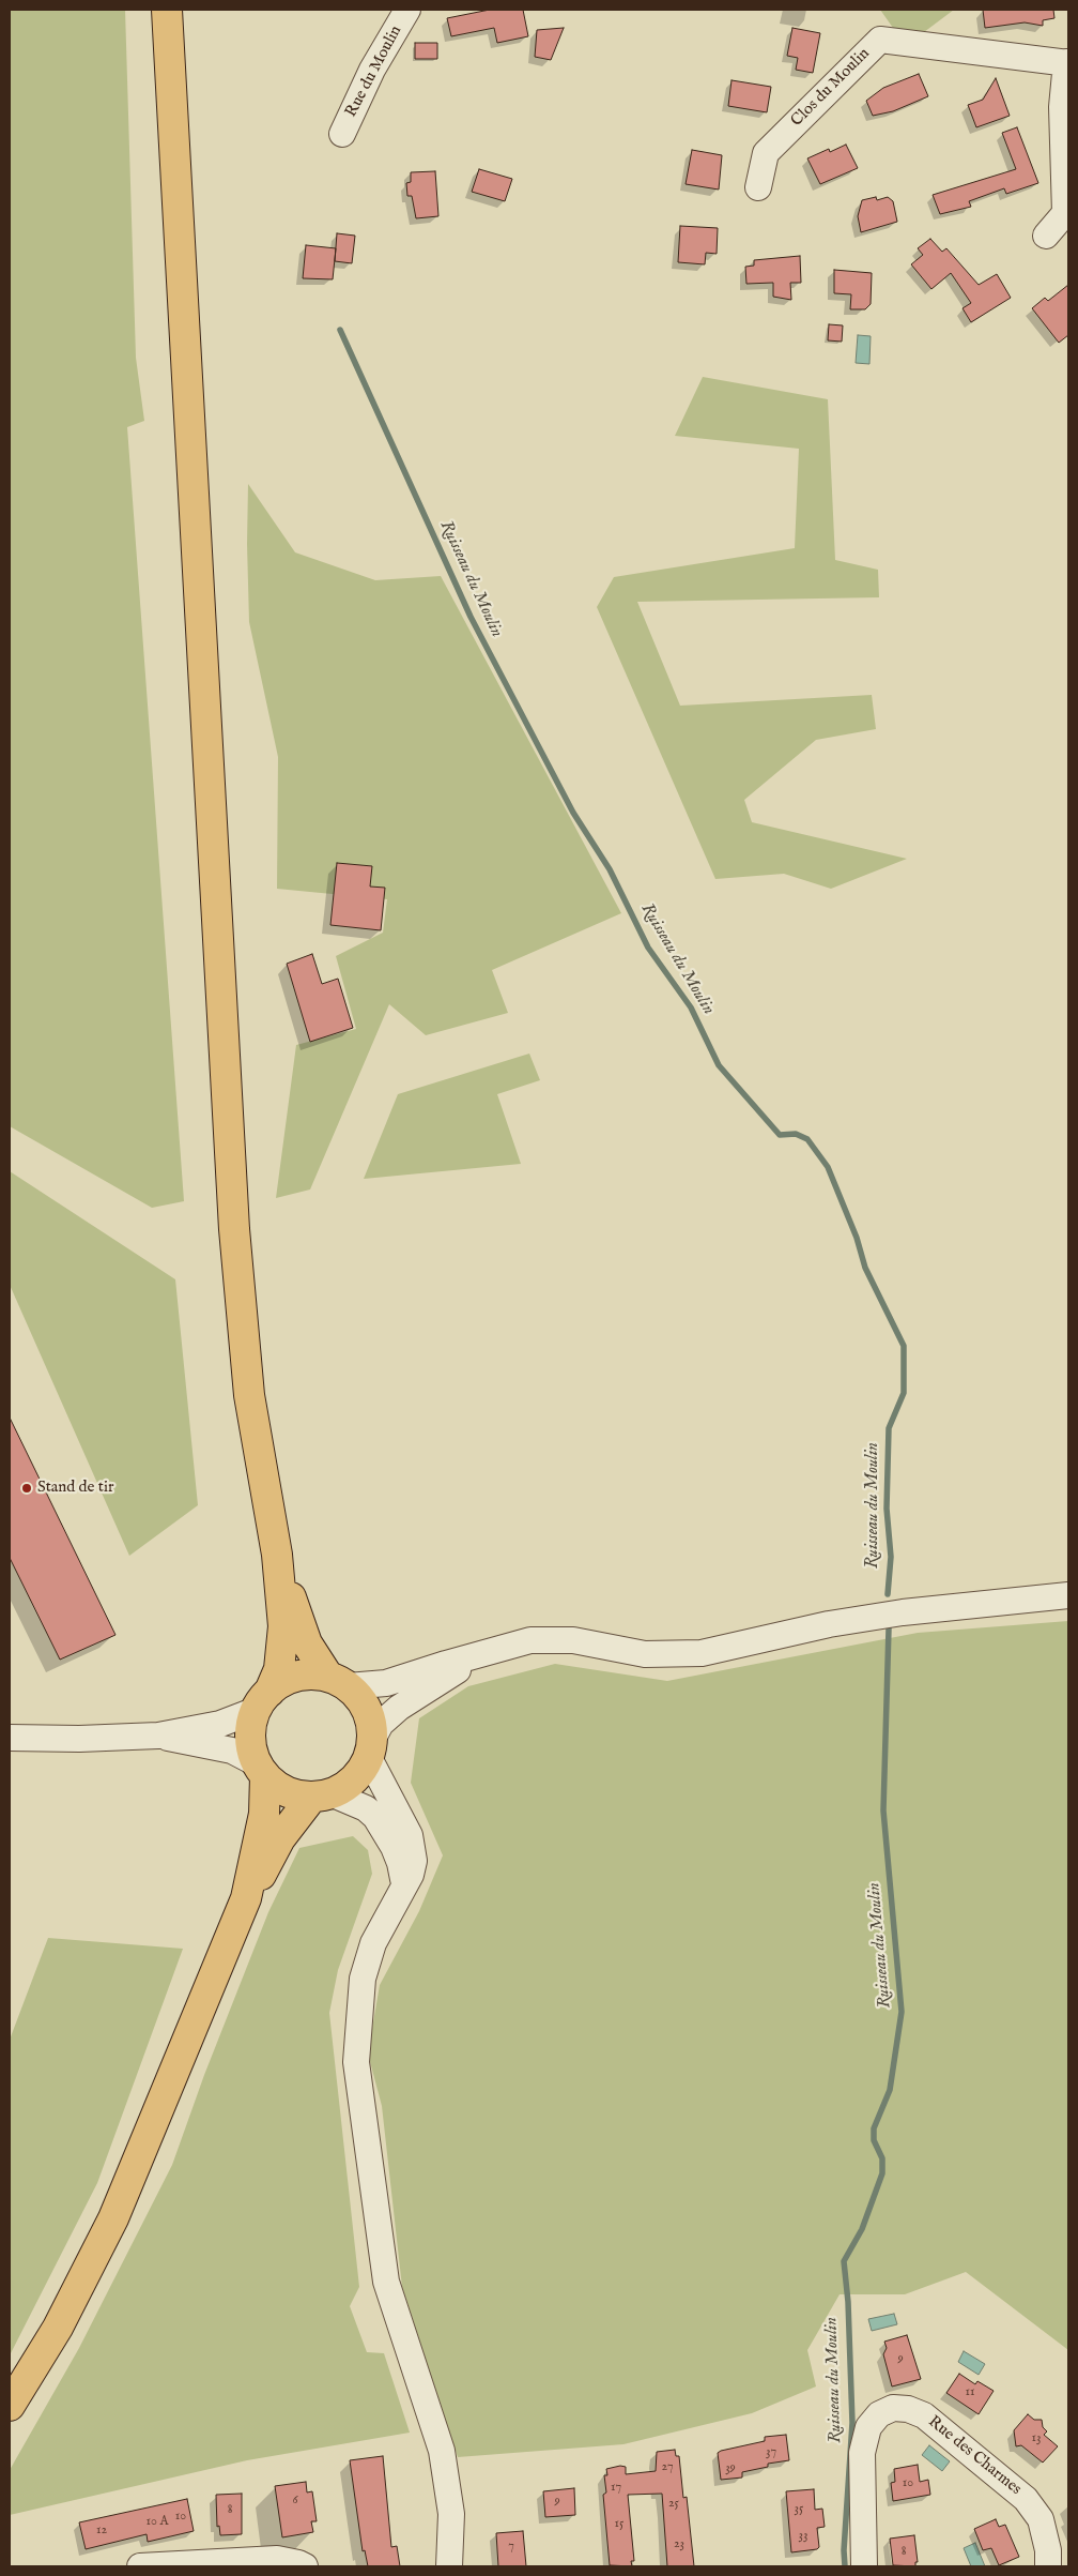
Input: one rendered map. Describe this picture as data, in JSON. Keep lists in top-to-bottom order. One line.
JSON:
{"streets":{"street":["Rue du Moulin","Clos du Moulin","Rue des Charmes"]},"water":["Ruisseau du Moulin"],"places":["Stand de tir"],"house_numbers":["9","11","13","37","27","39","10","17","6","9","25","35","8","10","10 A","15","12","33","23","7","8"]}
